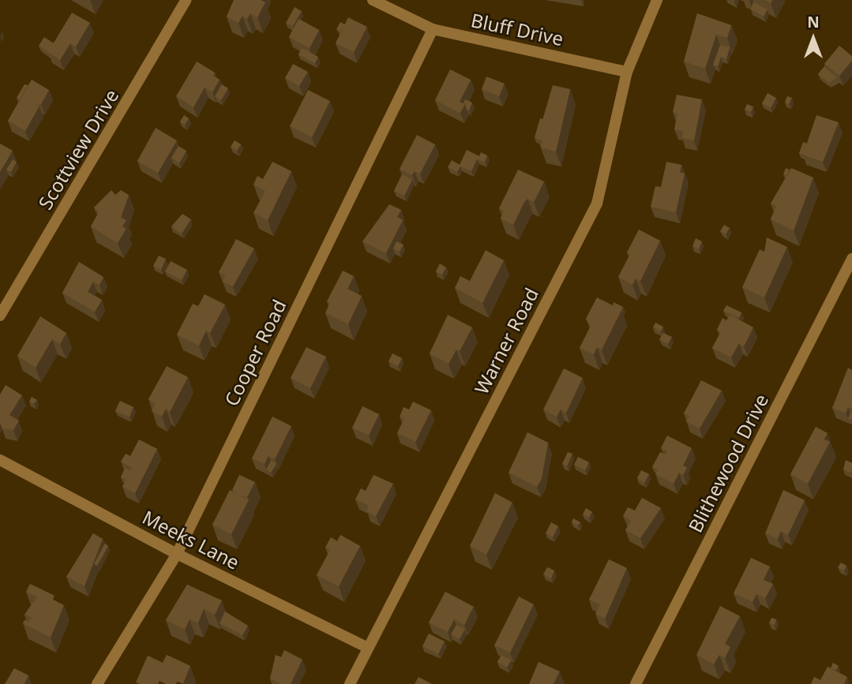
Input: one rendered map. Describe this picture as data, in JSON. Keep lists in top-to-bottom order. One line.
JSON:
{"streets":{"street":["Bluff Drive","Scottview Drive","Warner Road","Cooper Road","Blithewood Drive","Meeks Lane"]},"crossings":[["Bluff Drive","Warner Road"],["Bluff Drive","Cooper Road"],["Warner Road","Meeks Lane"],["Cooper Road","Meeks Lane"]],"north":"top"}
